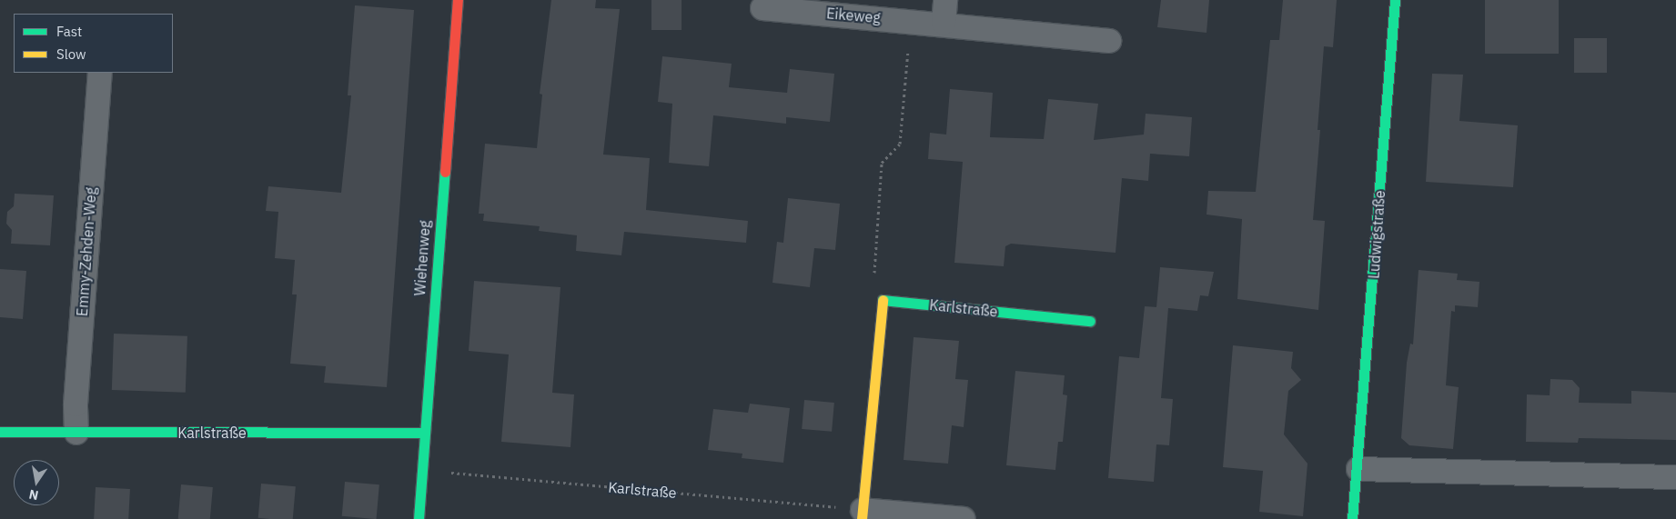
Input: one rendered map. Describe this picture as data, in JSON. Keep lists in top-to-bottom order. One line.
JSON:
{"streets":{"street":["Eikeweg","Ludwigstraße","Emmy-Zehden-Weg","Wiehenweg","Karlstraße"]},"crossings":[["Emmy-Zehden-Weg","Karlstraße"],["Wiehenweg","Karlstraße"]],"legend":["Fast","Slow"],"north":"bottom"}
